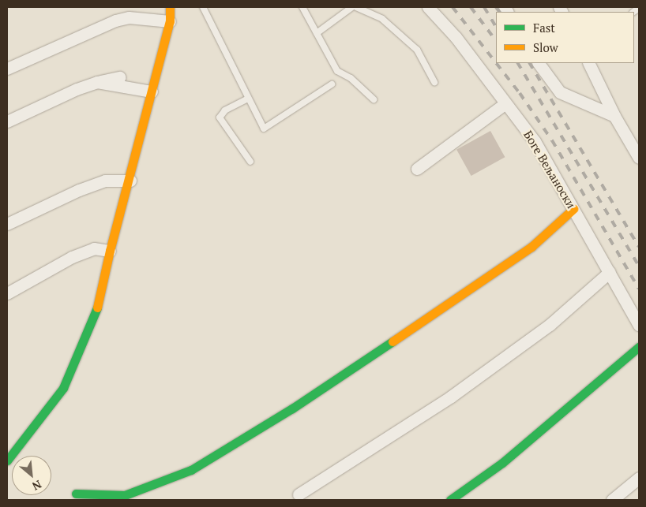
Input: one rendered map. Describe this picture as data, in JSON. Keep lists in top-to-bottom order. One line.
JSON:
{"streets":{"street":["Боге Вељаноски"]},"legend":["Fast","Slow"],"north":"bottom right"}
